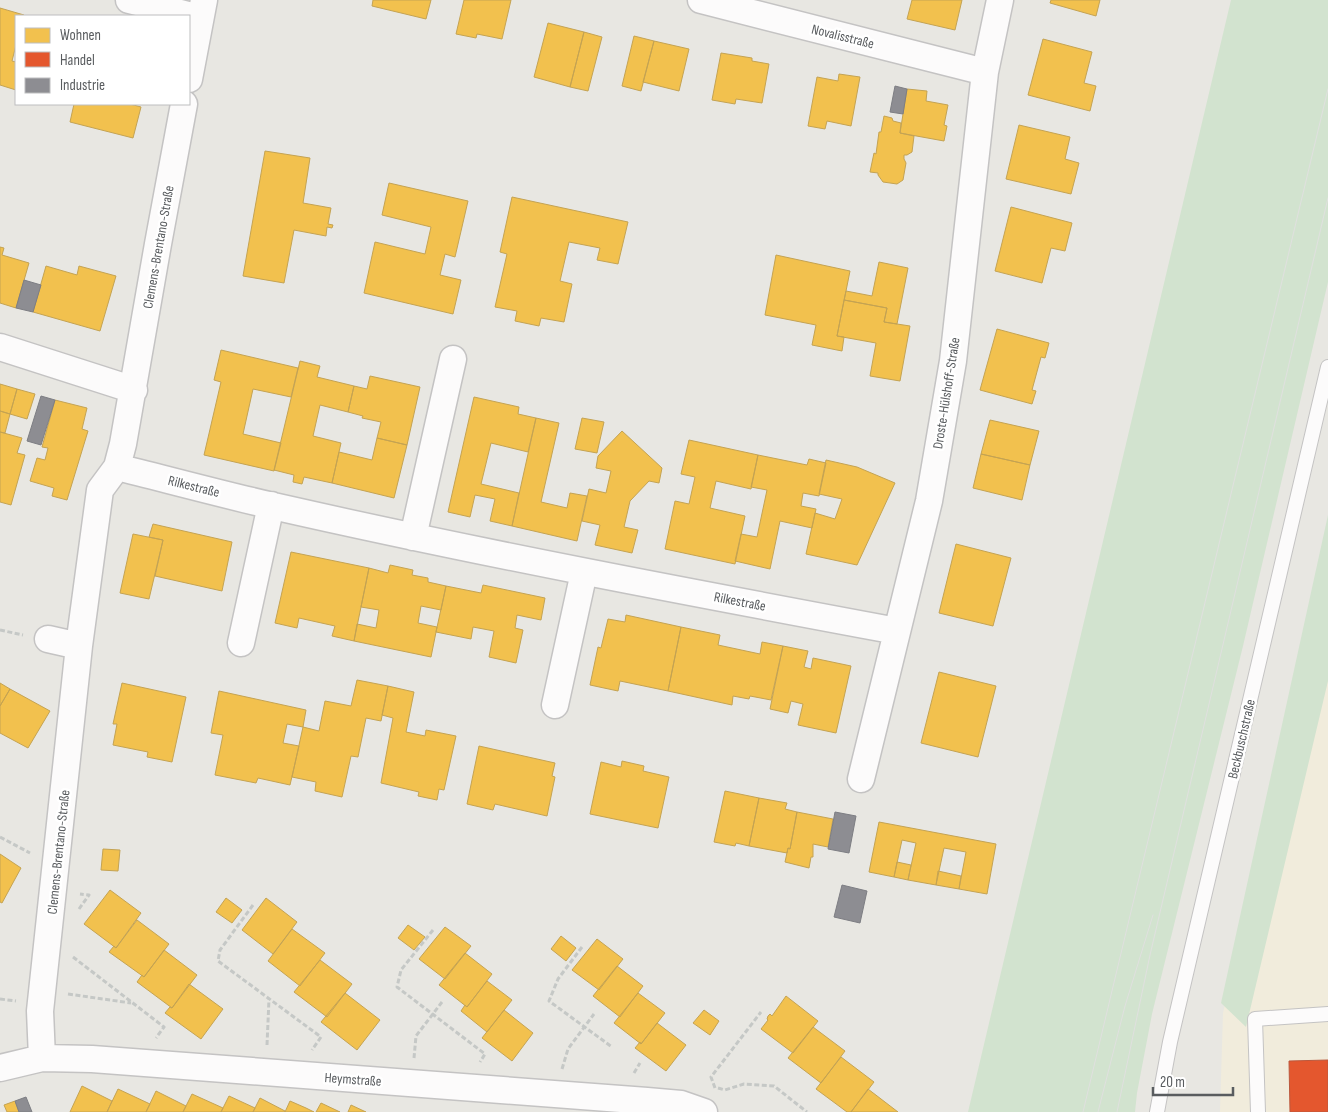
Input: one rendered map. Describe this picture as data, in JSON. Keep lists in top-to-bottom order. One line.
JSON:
{"streets":{"street":["Novalisstraße","Clemens-Brentano-Straße","Droste-Hülshoff-Straße","Rilkestraße","Heymstraße"],"lane":["Beckbuschstraße"]},"crossings":[["Novalisstraße","Droste-Hülshoff-Straße"],["Clemens-Brentano-Straße","Rilkestraße"],["Clemens-Brentano-Straße","Heymstraße"],["Droste-Hülshoff-Straße","Rilkestraße"]],"legend":["Wohnen","Handel","Industrie"],"scale_bar":"20 m"}
